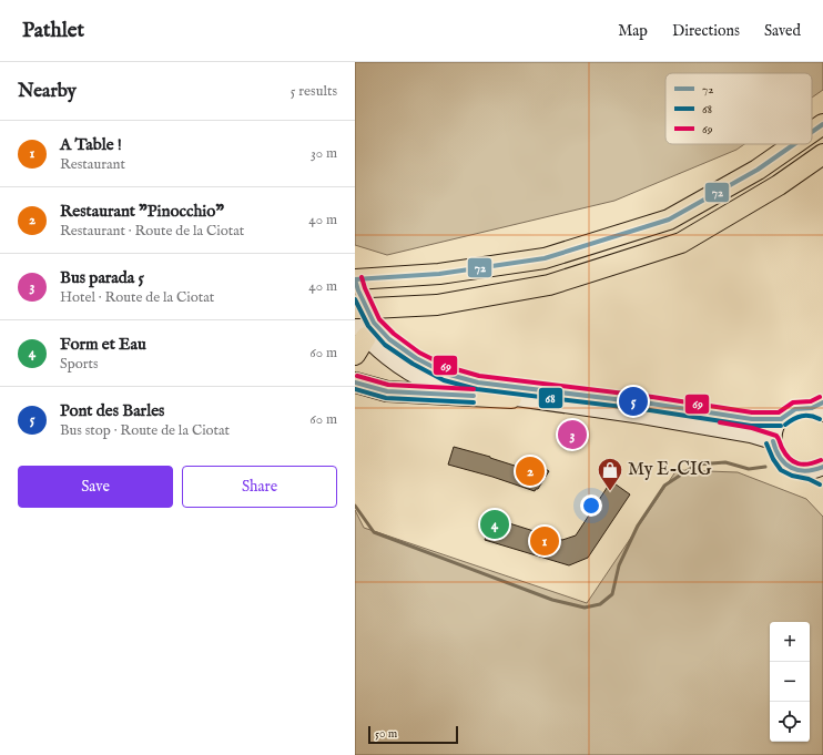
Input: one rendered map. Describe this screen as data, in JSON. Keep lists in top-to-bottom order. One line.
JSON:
{"places":{"shop":["My E-CIG"]},"lines":["transit line 72","transit line 69","transit line 68"],"legend":["72","68","69"],"scale_bar":"50 m","page":{"header":"Pathlet","nav":["Map","Directions","Saved"],"heading":["Nearby","5 results"],"list":[{"mark":"1","name":"A Table !","note":"Restaurant","value":"30 m"},{"mark":"2","name":"Restaurant \"Pinocchio\"","note":"Restaurant · Route de la Ciotat","value":"40 m"},{"mark":"3","name":"Bus parada 5","note":"Hotel · Route de la Ciotat","value":"40 m"},{"mark":"4","name":"Form et Eau","note":"Sports","value":"60 m"},{"mark":"5","name":"Pont des Barles","note":"Bus stop · Route de la Ciotat","value":"60 m"}],"pins":["5","3","2","4","1"],"buttons":["Save","Share"],"map_buttons":["+","−"],"scale":"50 m"}}
